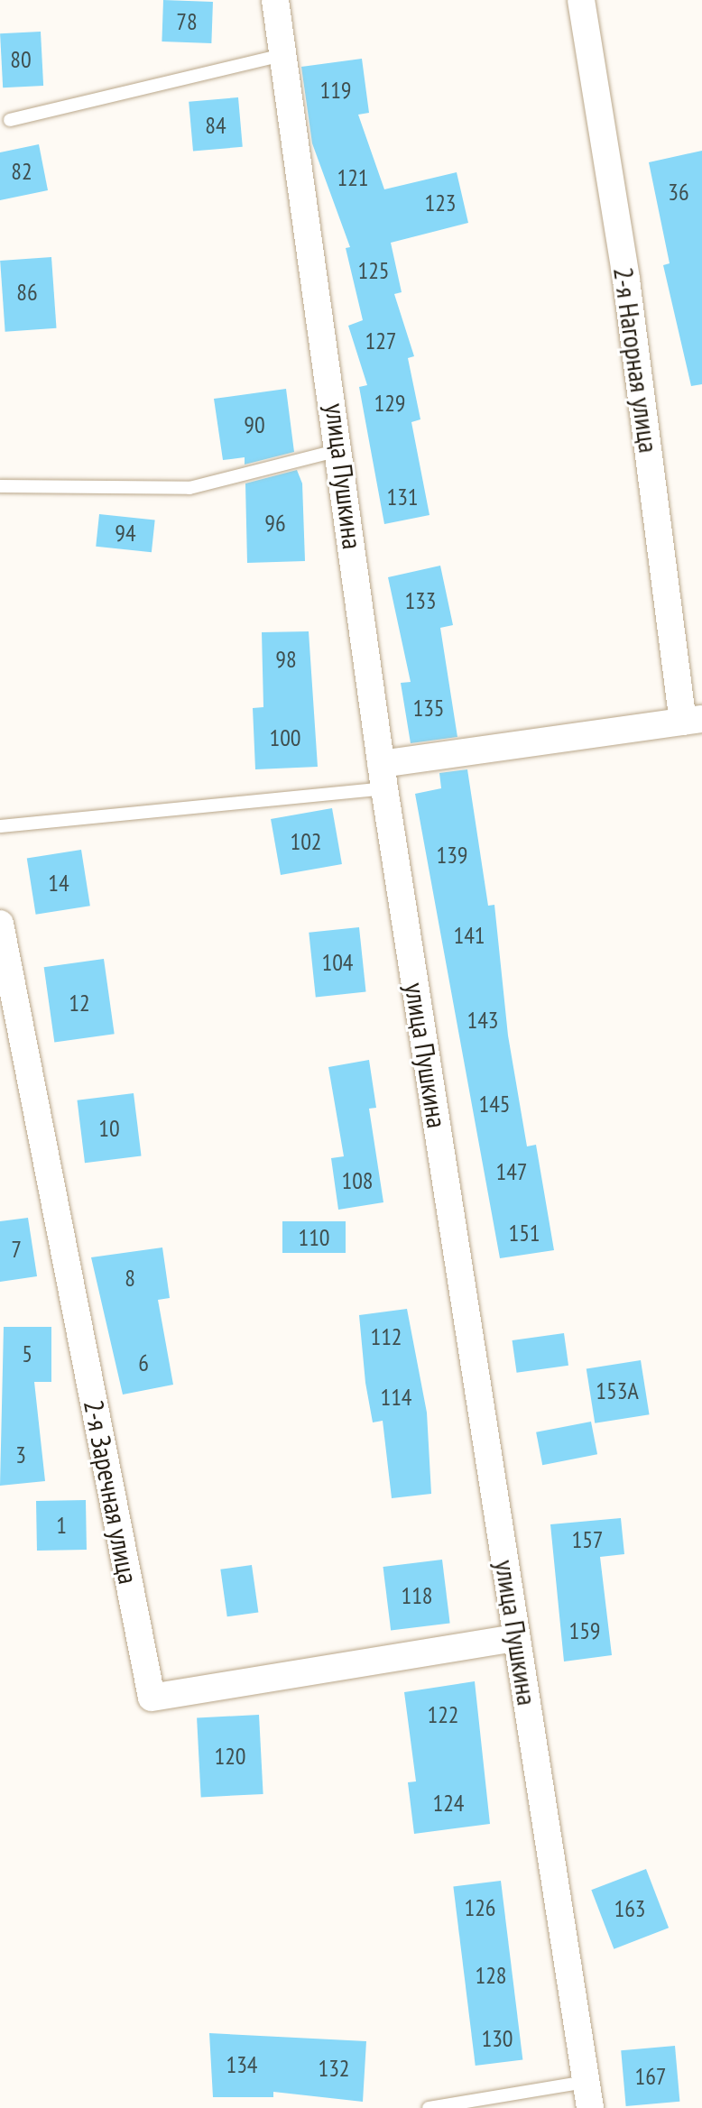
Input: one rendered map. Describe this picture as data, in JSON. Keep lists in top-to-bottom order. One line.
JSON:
{"streets":{"street":["2-я Нагорная улица","улица Пушкина","2-я Заречная улица"]},"crossings":[["улица Пушкина","2-я Заречная улица"]],"house_numbers":["78","80","119","84","82","121","36","123","125","86","127","129","90","131","96","94","133","98","135","100","102","139","14","141","104","12","143","145","10","147","108","151","110","7","8","112","5","6","153А","114","3","1","157","118","159","122","120","124","126","163","128","130","134","132","167"]}
